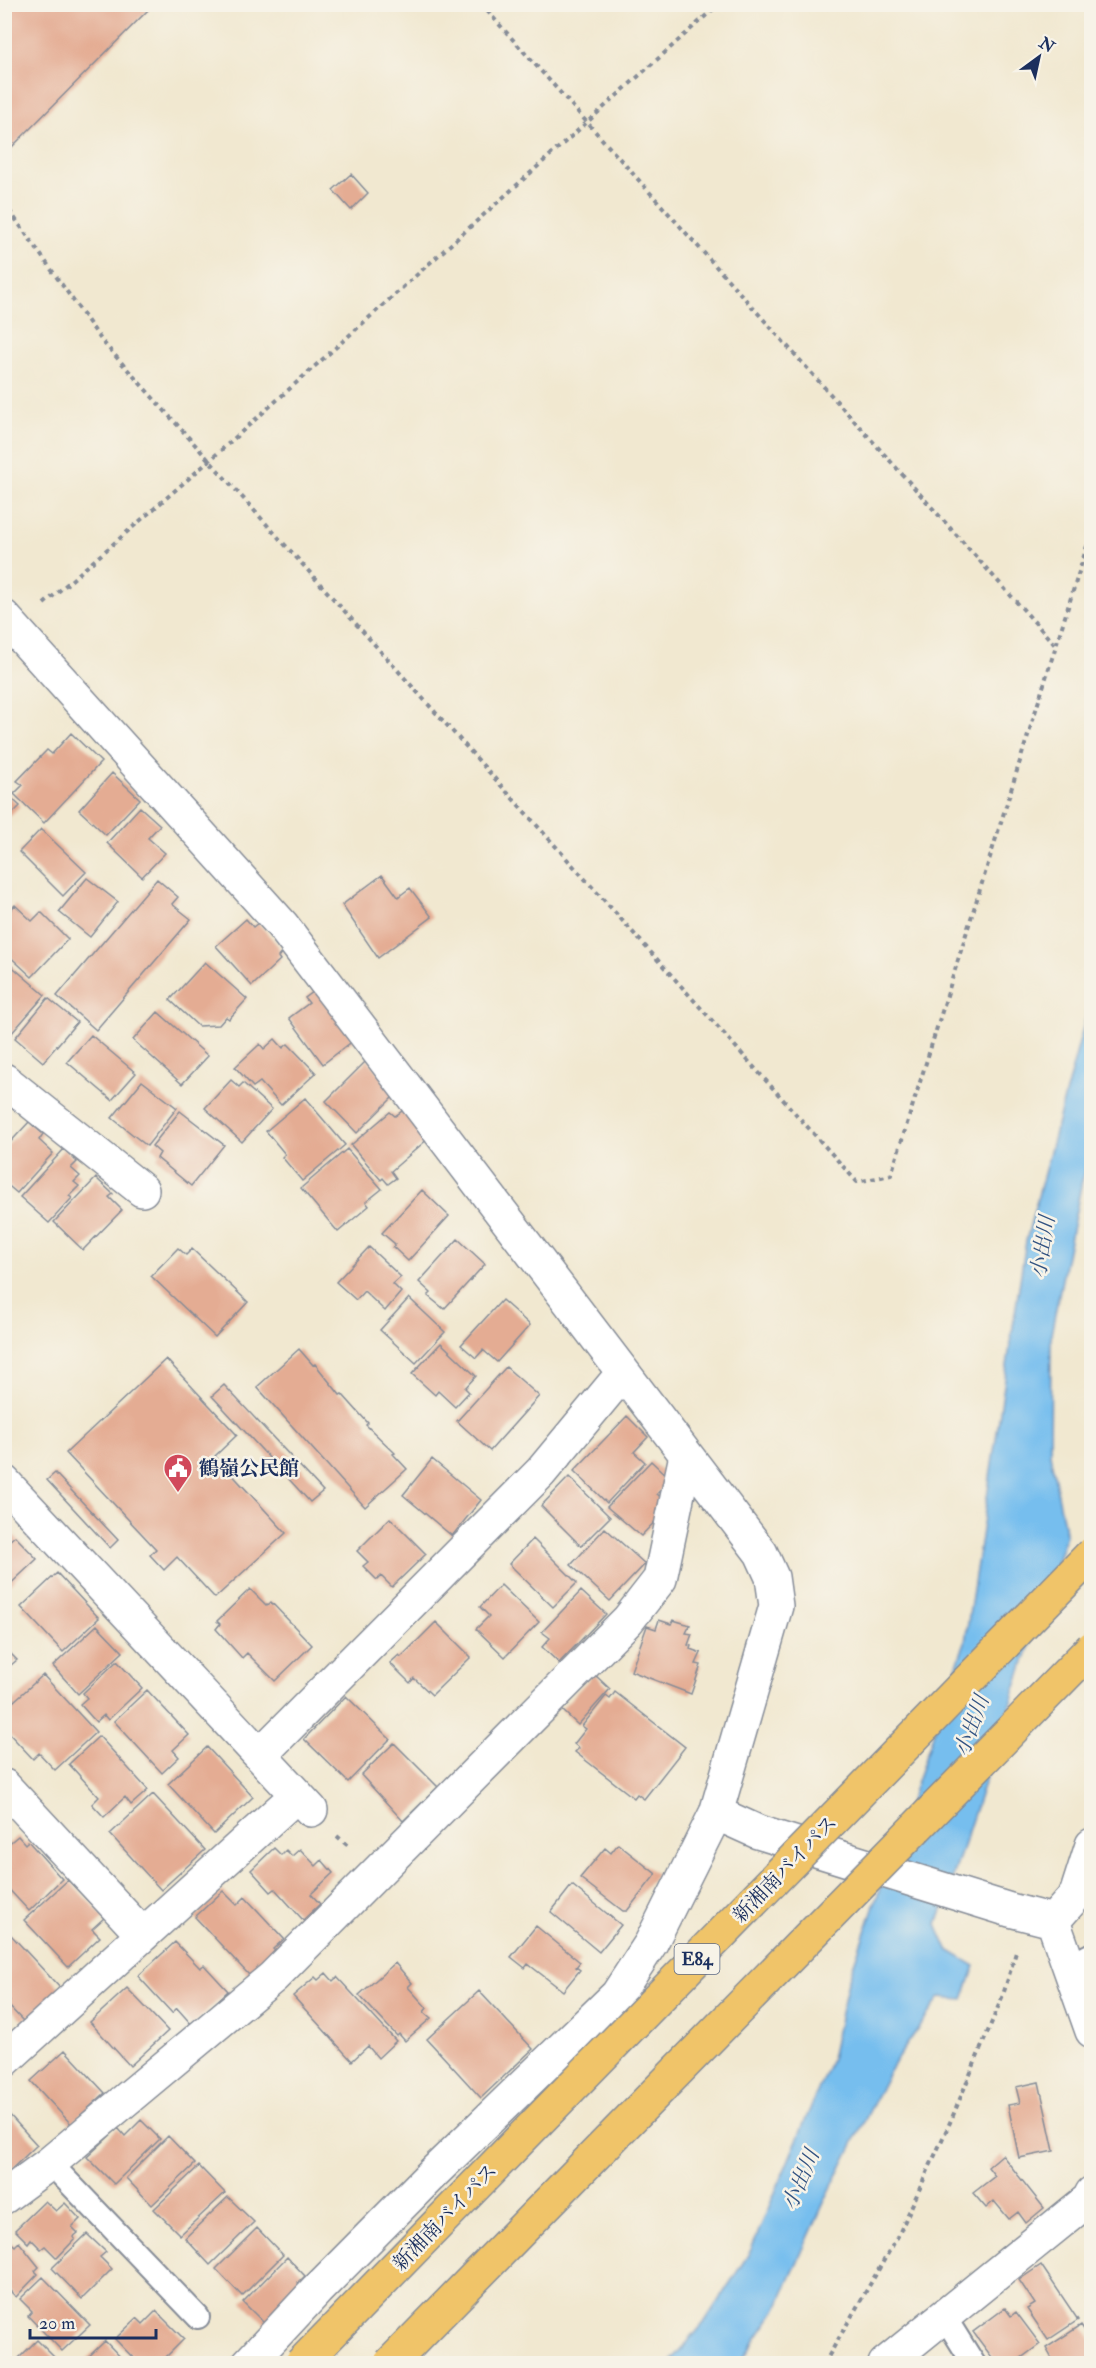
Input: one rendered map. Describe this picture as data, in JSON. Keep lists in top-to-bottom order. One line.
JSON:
{"streets":{"highway":["新湘南バイパス","E84"]},"water":["小出川"],"places":{"public building":["鶴嶺公民館"]},"scale_bar":"20 m","north":"top right"}
